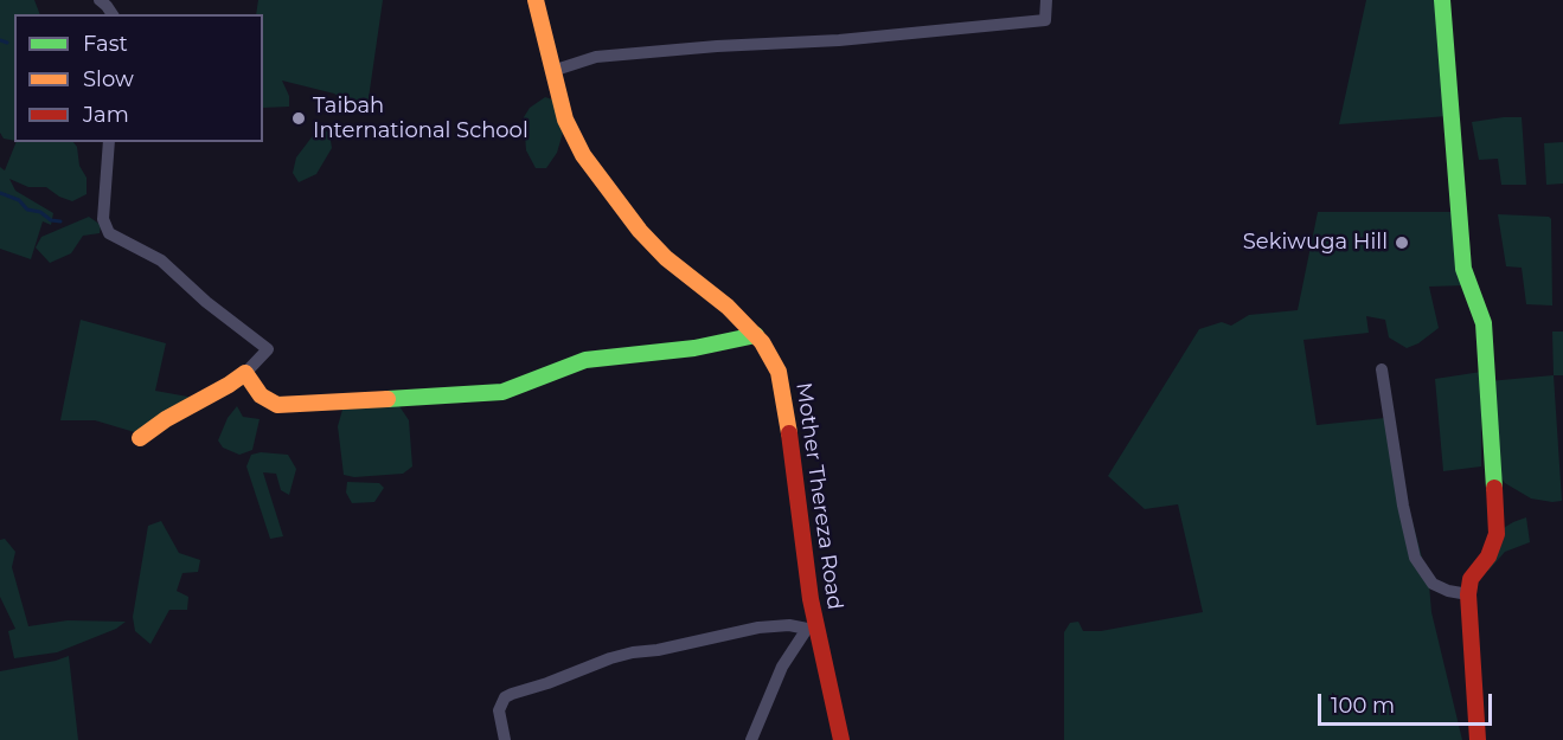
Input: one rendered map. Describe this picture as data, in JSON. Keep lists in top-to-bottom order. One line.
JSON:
{"streets":{"street":["Mother Thereza Road"]},"places":["Taibah International School","Sekiwuga Hill"],"legend":["Fast","Slow","Jam"],"scale_bar":"100 m"}
